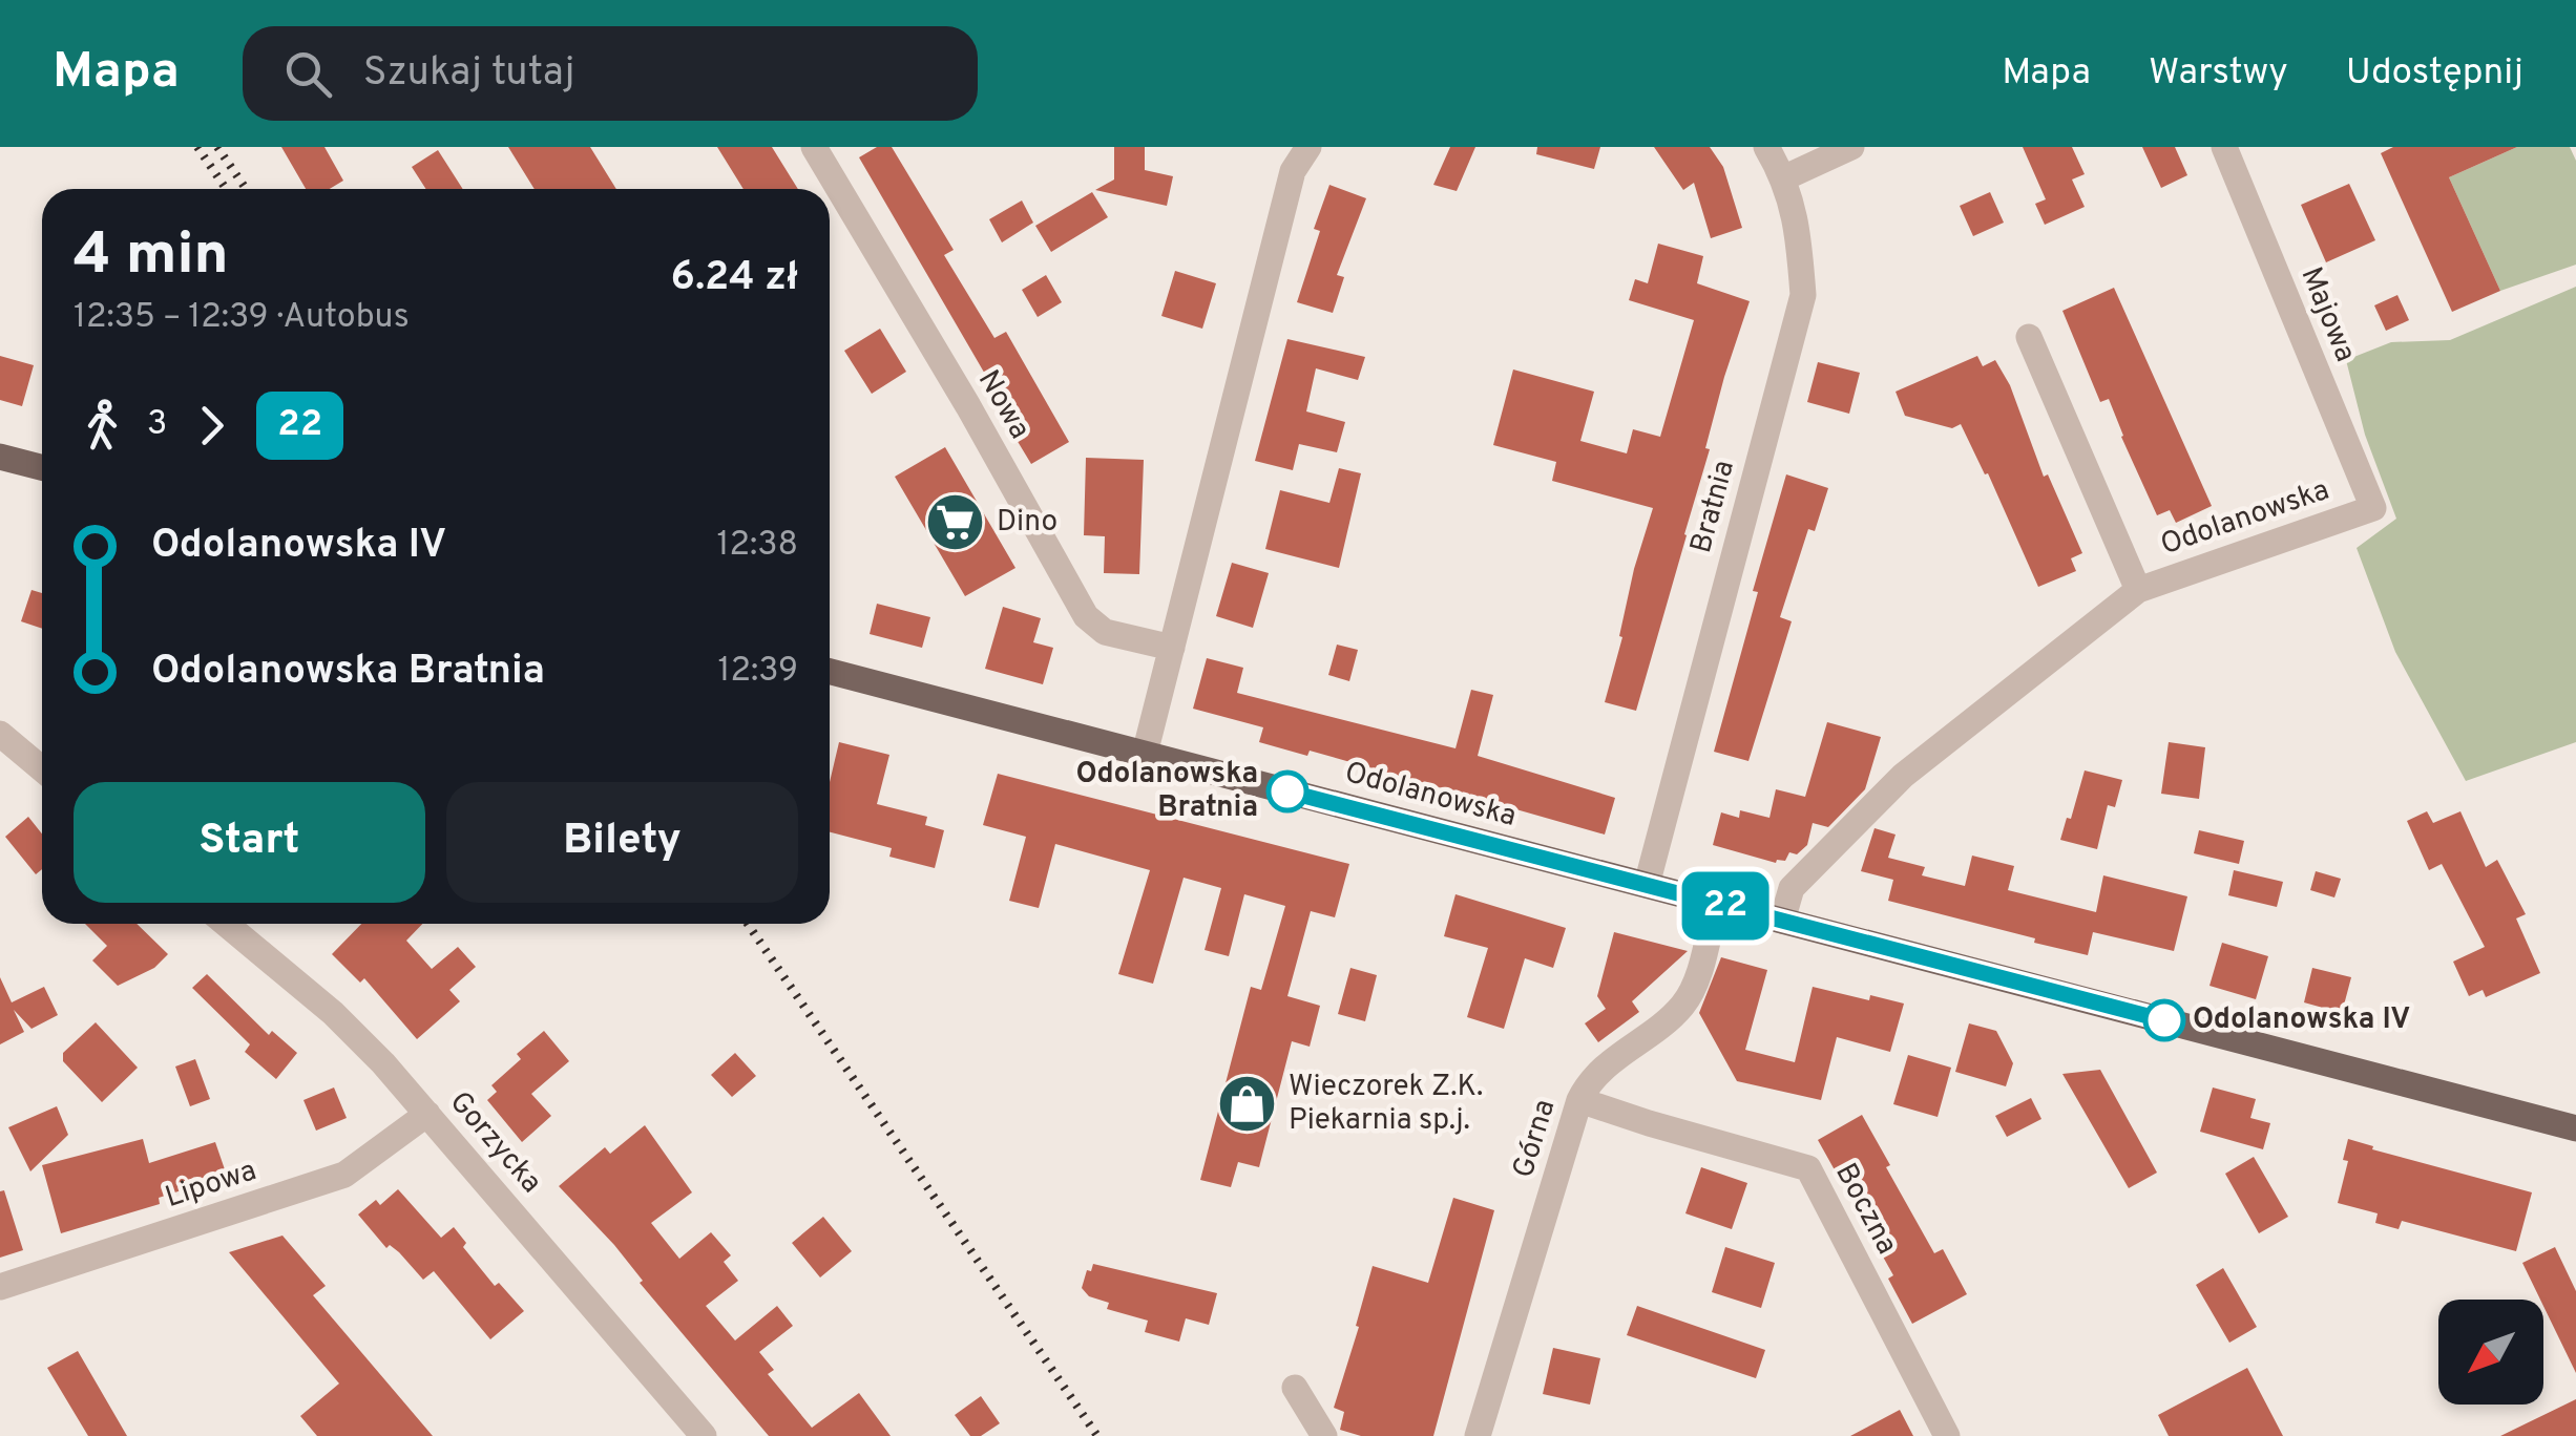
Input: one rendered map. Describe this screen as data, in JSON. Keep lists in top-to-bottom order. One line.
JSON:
{"streets":{"main road":["Odolanowska"],"street":["Majowa","Nowa","Bratnia","Górna","Gorzycka","Lipowa","Boczna"]},"crossings":[["Majowa","Odolanowska"],["Bratnia","Odolanowska"],["Odolanowska","Górna"],["Górna","Boczna"],["Gorzycka","Lipowa"]],"places":{"supermarket":["Dino"],"other":["Odolanowska Bratnia","Odolanowska IV"],"shop":["Wieczorek Z.K. Piekarnia sp.j."]},"lines":["bus line 22"],"north":"bottom left","page":{"header":"Mapa","search":"Szukaj tutaj","nav":["Mapa","Warstwy","Udostępnij"],"on_map":"22","heading":["4 min","12:35 – 12:39 · Autobus","6.24 zł"],"legs":["3","22"],"list":[{"name":"Odolanowska IV","value":"12:38"},{"name":"Odolanowska Bratnia","value":"12:39"}],"buttons":["Start","Bilety"]}}
